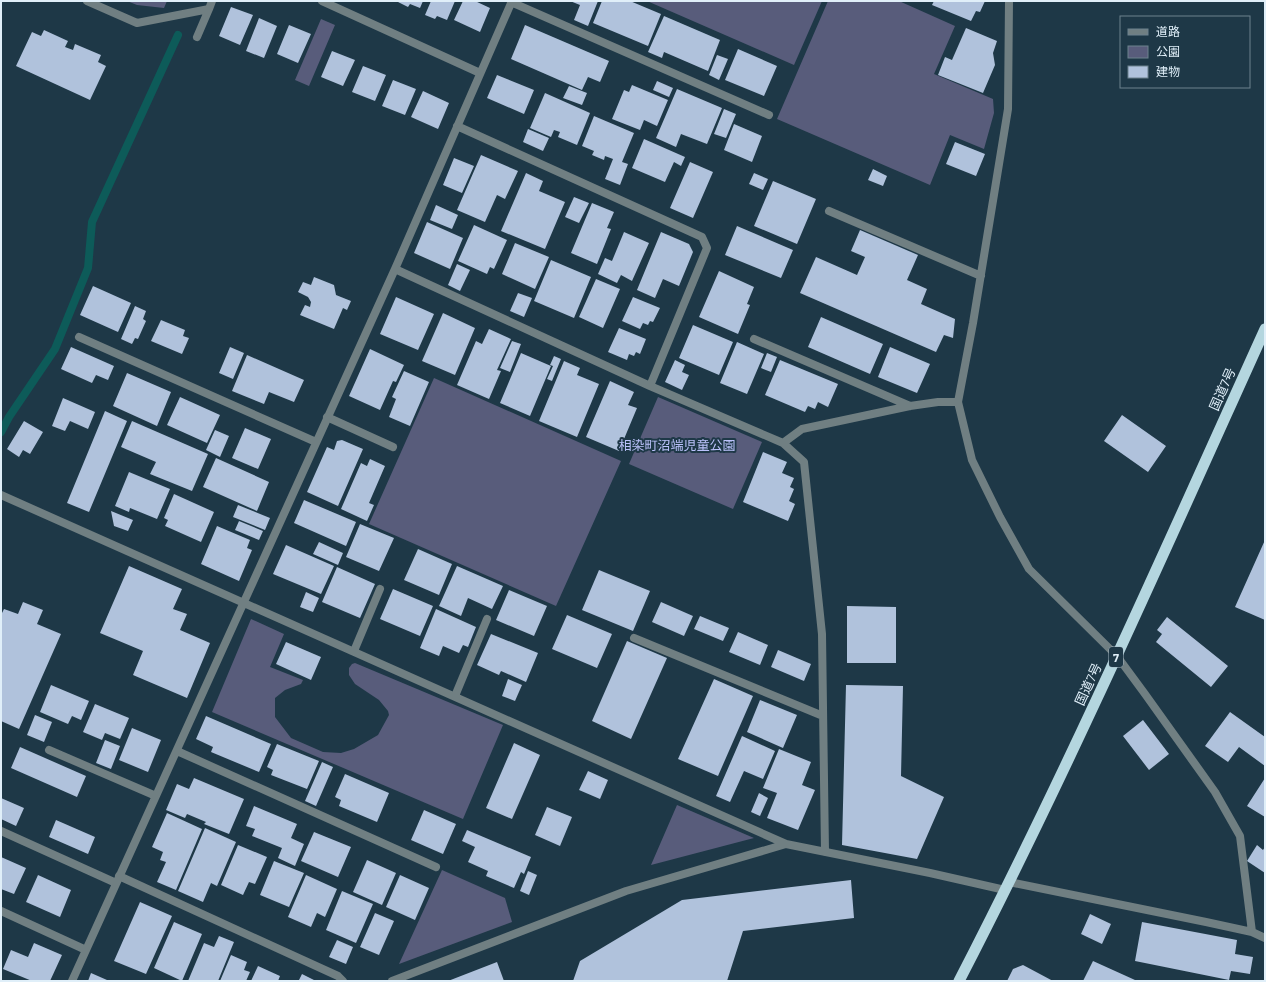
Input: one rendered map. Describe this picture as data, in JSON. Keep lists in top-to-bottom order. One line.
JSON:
{"streets":{"highway":["国道7号","7"]},"parks":["相染町沼端児童公園"],"legend":["道路","公園","建物"]}
